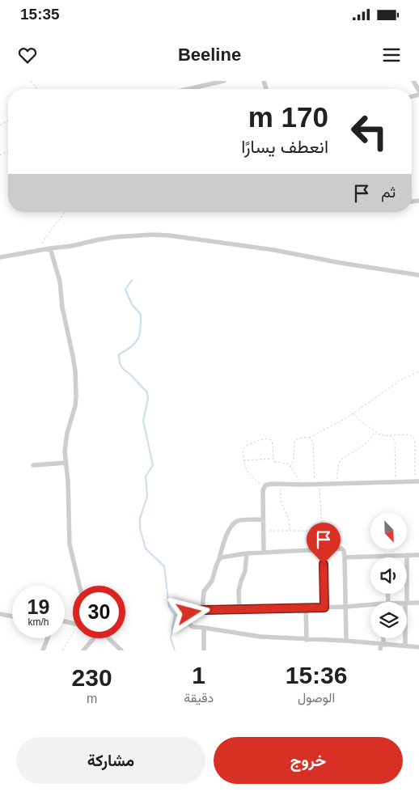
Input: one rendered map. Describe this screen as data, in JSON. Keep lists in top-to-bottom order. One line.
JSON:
{"north":"bottom right","page":{"status":"15:35","header":"Beeline","turn":["170 m","انعطف يسارًا"],"then":"ثم","speed":"19 km/h","limit":"30","eta":["15:36","الوصول","1","دقيقة","230","m"],"buttons":["خروج","مشاركة"]}}
